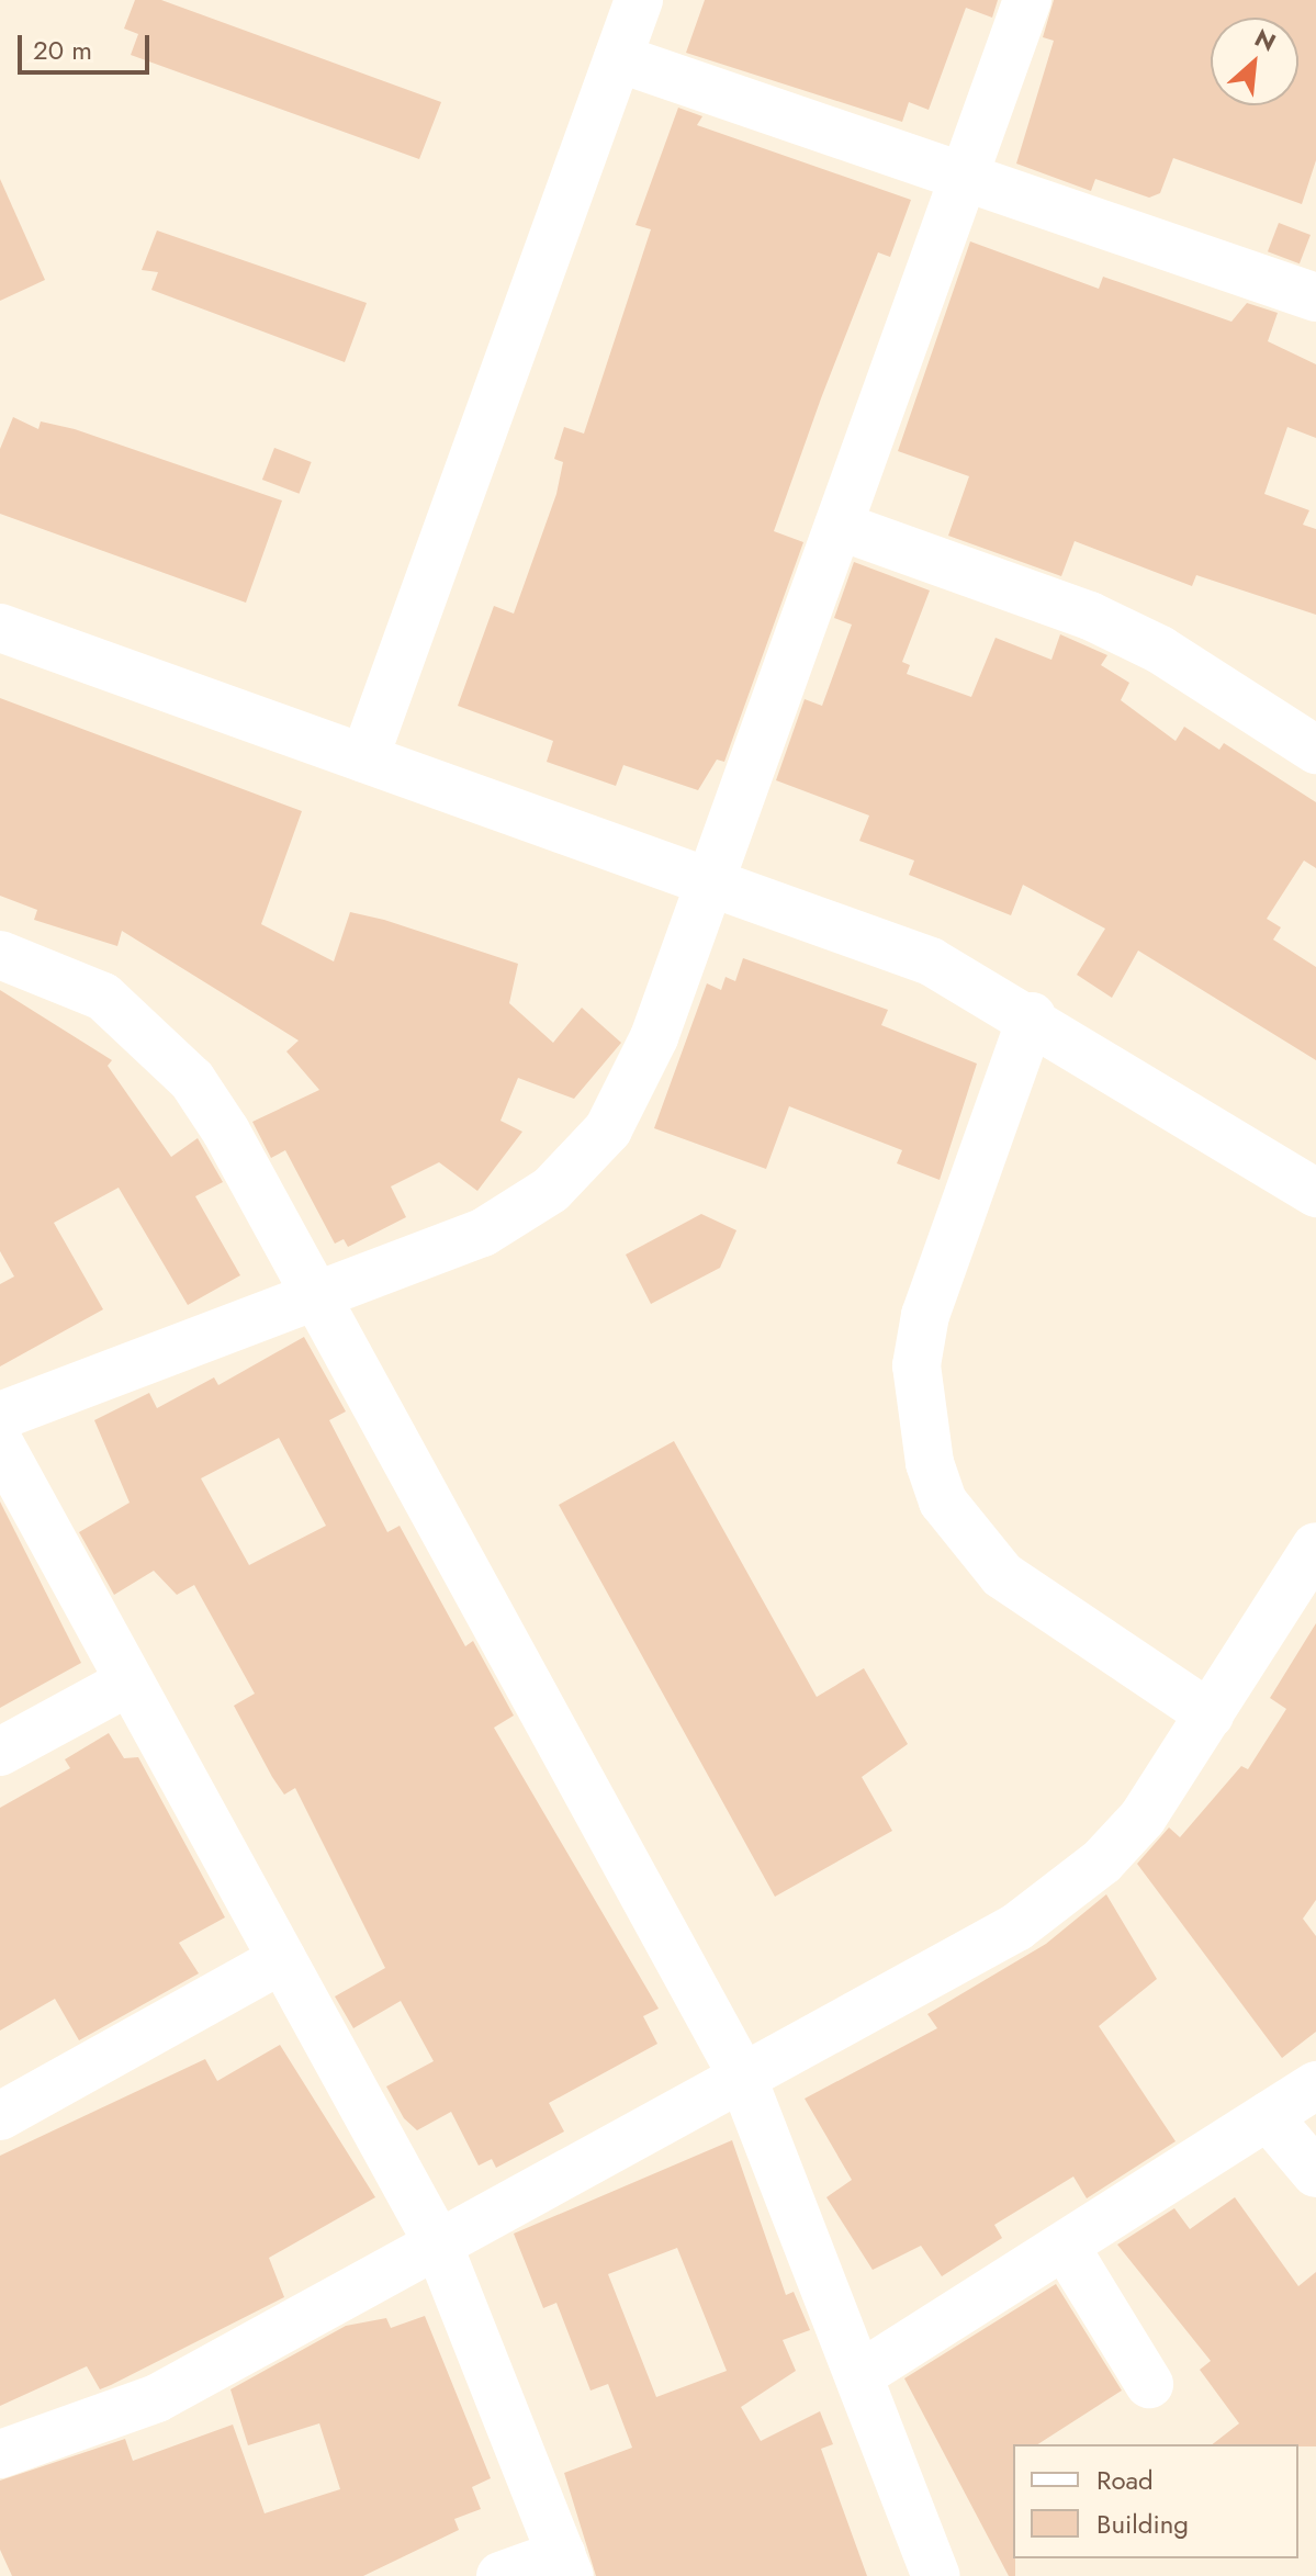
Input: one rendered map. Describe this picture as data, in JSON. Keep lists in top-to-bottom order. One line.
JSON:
{"legend":["Road","Building"],"scale_bar":"20 m","north":"top right"}
